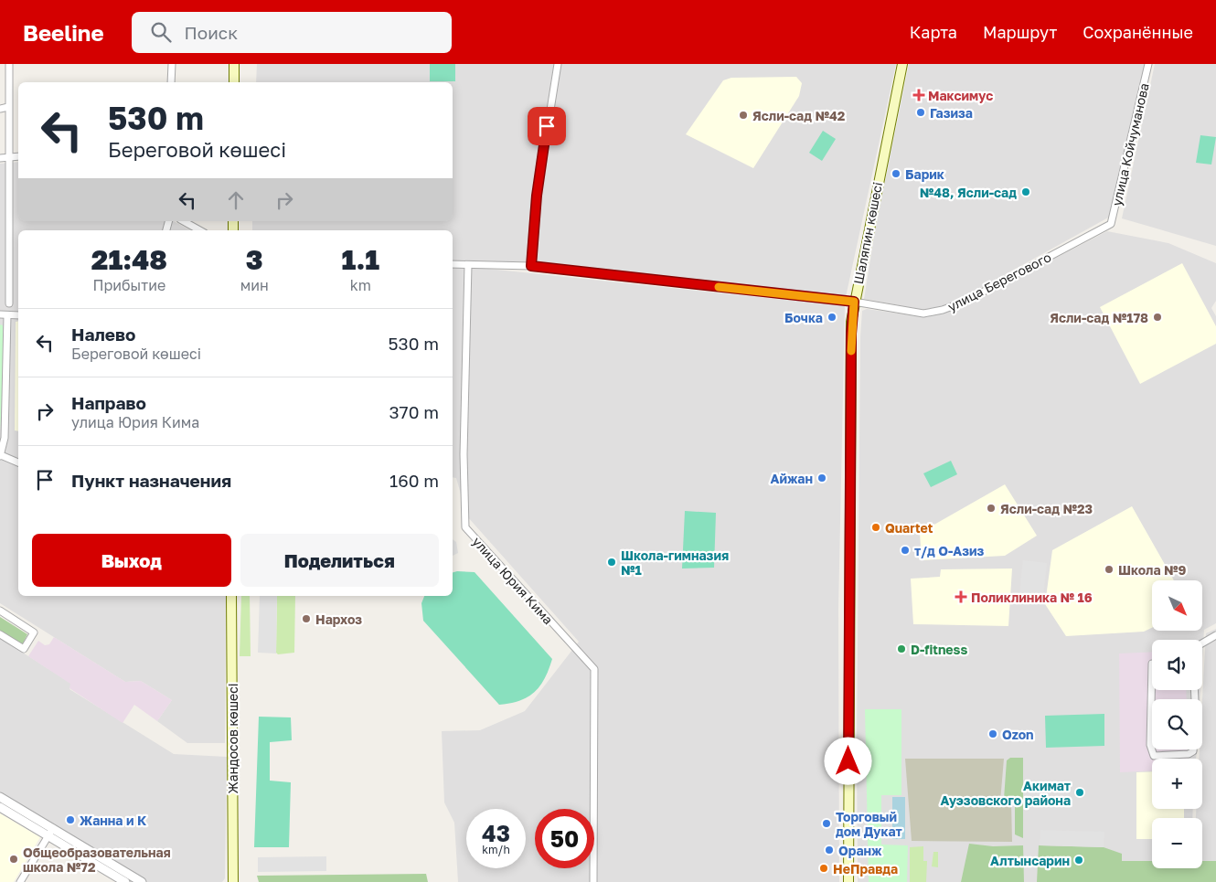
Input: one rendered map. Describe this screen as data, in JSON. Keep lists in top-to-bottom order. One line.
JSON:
{"streets":{"main road":["Шаляпин көшесі","Жандосов көшесі"],"street":["улица Койчуманова","улица Берегового","улица Юрия Кима"]},"crossings":[["улица Койчуманова","улица Берегового"],["Шаляпин көшесі","улица Берегового"],["улица Берегового","улица Юрия Кима"]],"places":{"health":["Максимус","Поликлиника № 16"],"other":["Газиза","Ясли-сад №42","Барик","№48, Ясли-сад","Бочка","Ясли-сад №178","Айжан","Ясли-сад №23","Quartet","т/д О-Азиз","Школа-гимназия №1","Школа №9","Нархоз","D-fitness","Ozon","Акимат Ауэзовского района","Жанна и К","Торговый дом Дукат","Оранж","Общеобразовательная школа №72","Алтынсарин","НеПравда"]},"north":"bottom right","page":{"header":"Beeline","search":"Поиск","nav":["Карта","Маршрут","Сохранённые"],"turn":["530 m","Береговой көшесі"],"eta":["21:48","Прибытие","3","мин","1.1","km"],"list":[{"name":"Налево","note":"Береговой көшесі","value":"530 m"},{"name":"Направо","note":"улица Юрия Кима","value":"370 m"},{"name":"Пункт назначения","value":"160 m"}],"buttons":["Выход","Поделиться"],"map_buttons":["+","−"],"speed":"43 km/h","limit":"50"}}
